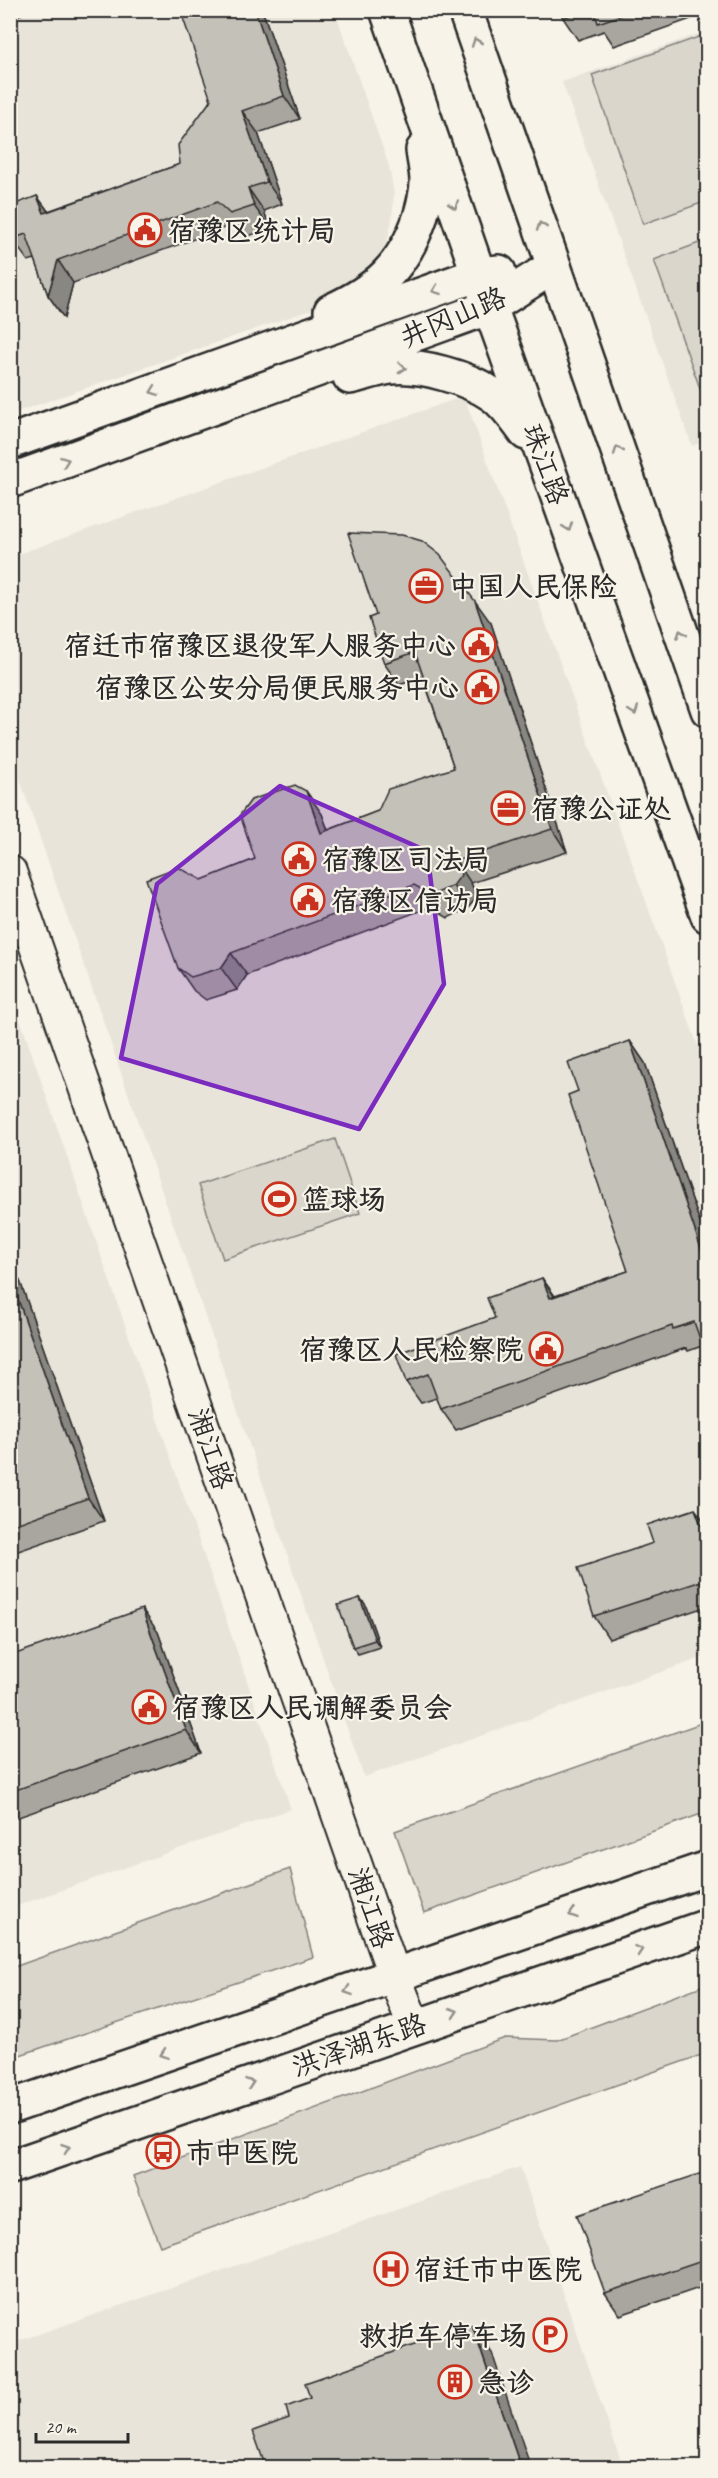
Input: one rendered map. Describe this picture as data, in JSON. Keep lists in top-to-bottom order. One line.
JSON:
{"streets":{"street":["井冈山路","珠江路","湘江路","洪泽湖东路"]},"crossings":[["井冈山路","珠江路"],["湘江路","洪泽湖东路"]],"places":{"public building":["宿豫区统计局","宿迁市宿豫区退役军人服务中心","宿豫区公安分局便民服务中心","宿豫区司法局","宿豫区信访局","宿豫区人民检察院","宿豫区人民调解委员会"],"office":["中国人民保险","宿豫公证处"],"sports":["篮球场"],"bus stop":["市中医院"],"hospital":["宿迁市中医院"],"parking":["救护车停车场"],"building":["急诊"]},"scale_bar":"20 m"}
